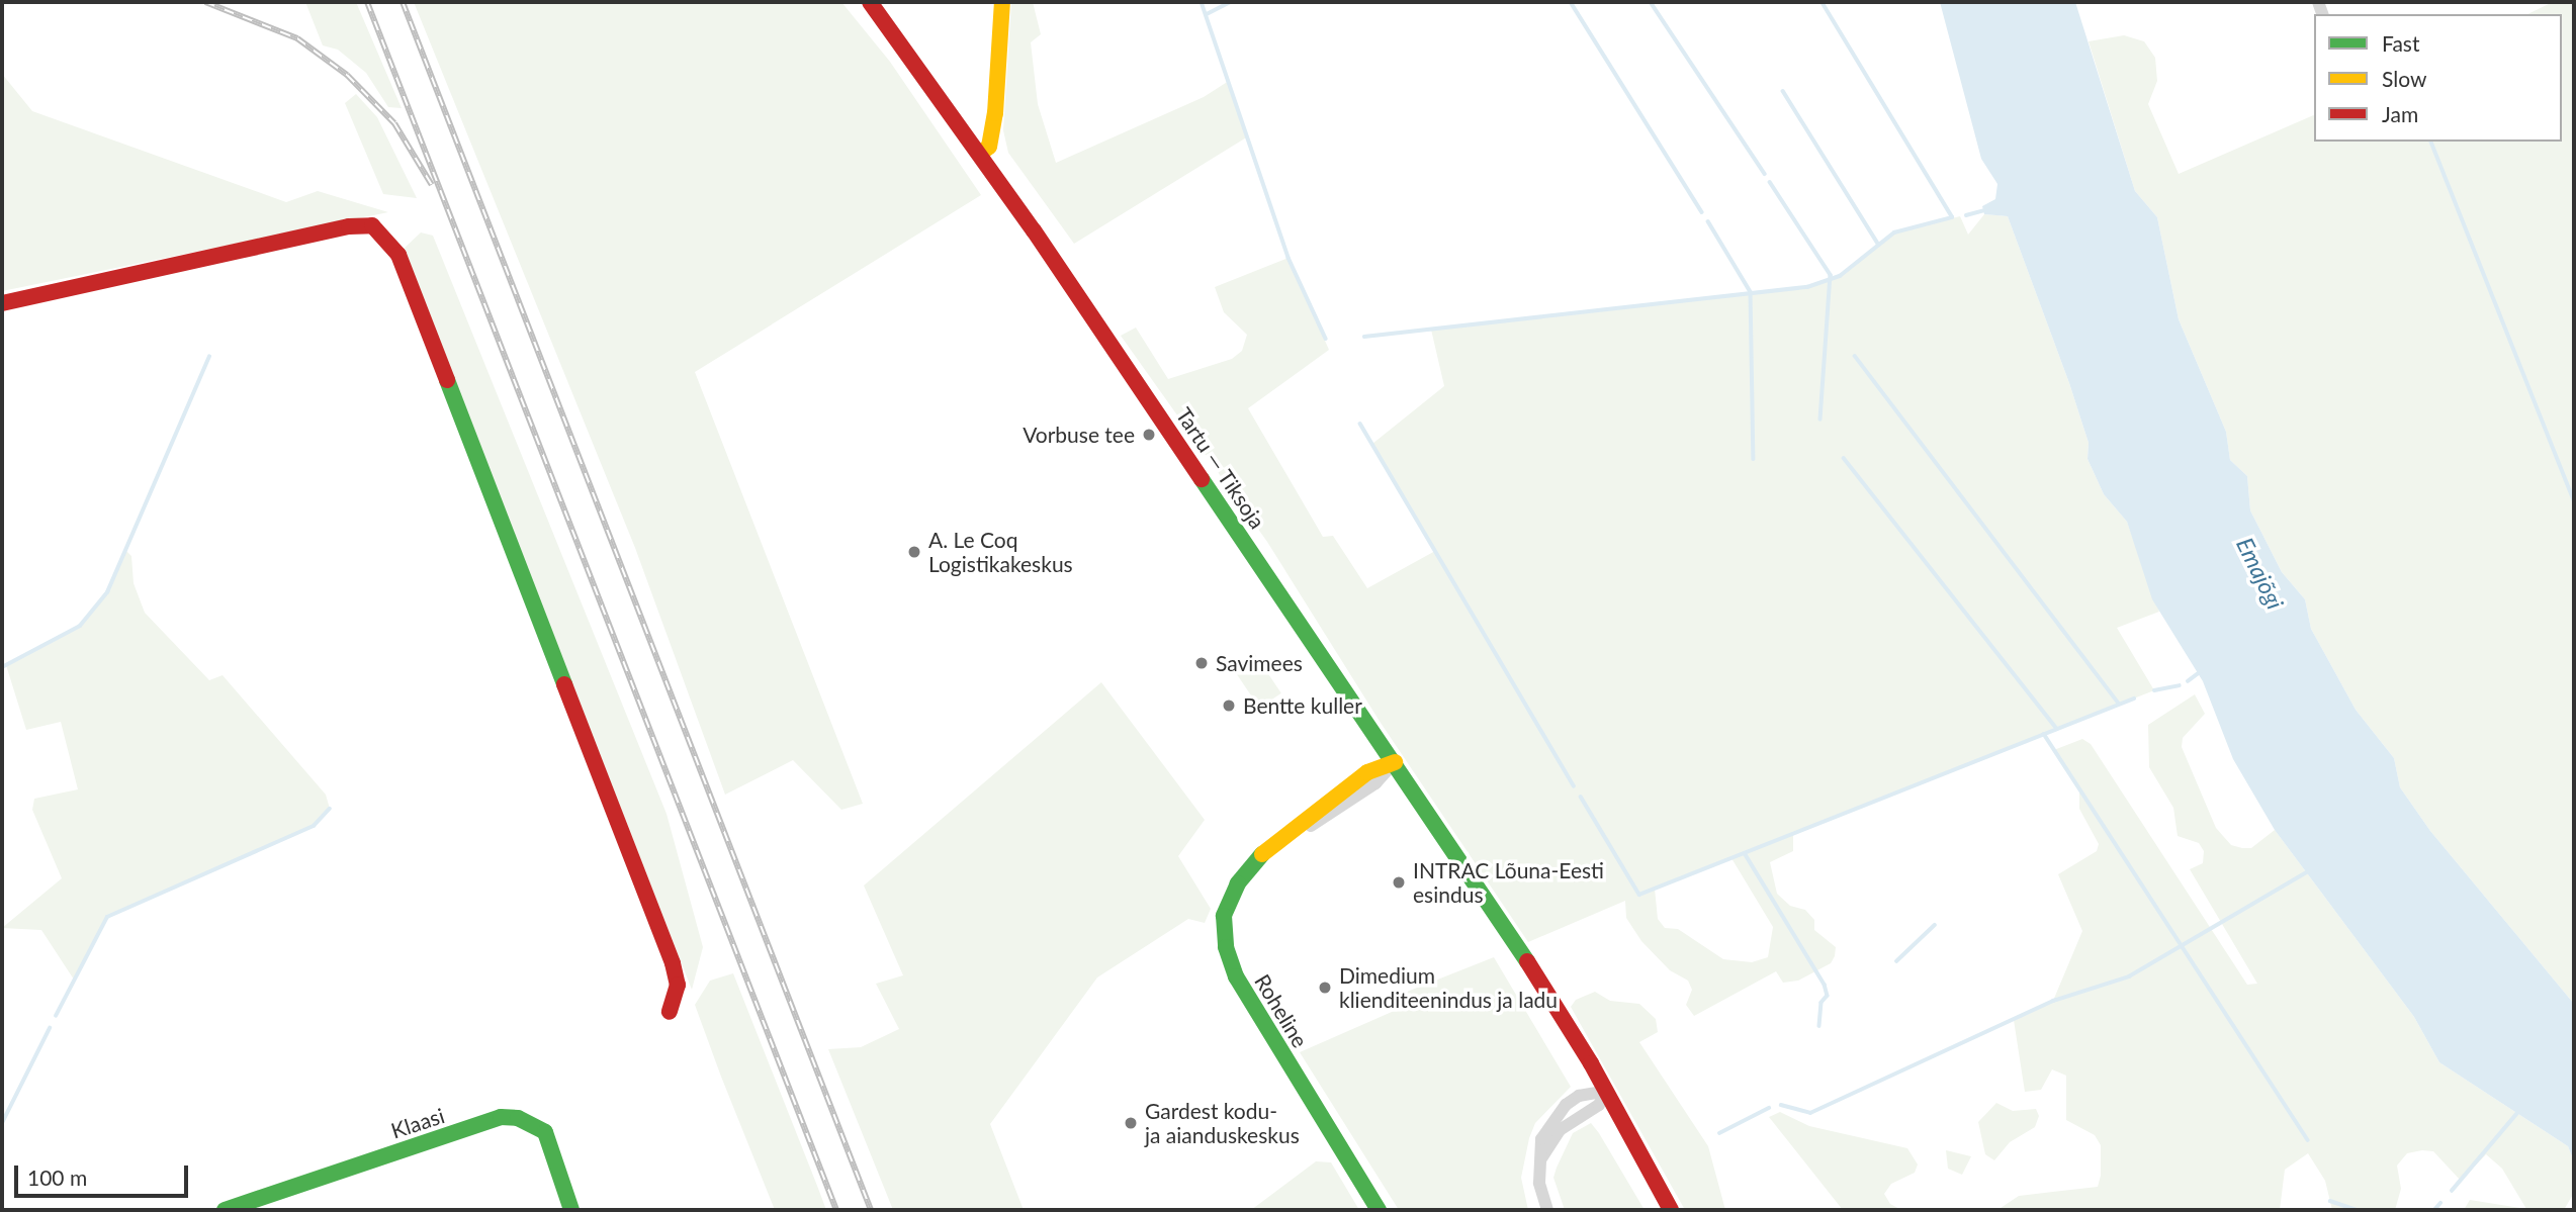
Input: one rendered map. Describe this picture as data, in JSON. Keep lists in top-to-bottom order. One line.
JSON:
{"streets":{"street":["Tartu — Tiksoja","Roheline","Klaasi"]},"crossings":[["Tartu — Tiksoja","Roheline"]],"water":["Emajõgi"],"places":["Vorbuse tee","A. Le Coq Logistikakeskus","Savimees","Bentte kuller","INTRAC Lõuna-Eesti esindus","Dimedium klienditeenindus ja ladu","Gardest kodu- ja aianduskeskus"],"legend":["Fast","Slow","Jam"],"scale_bar":"100 m"}
